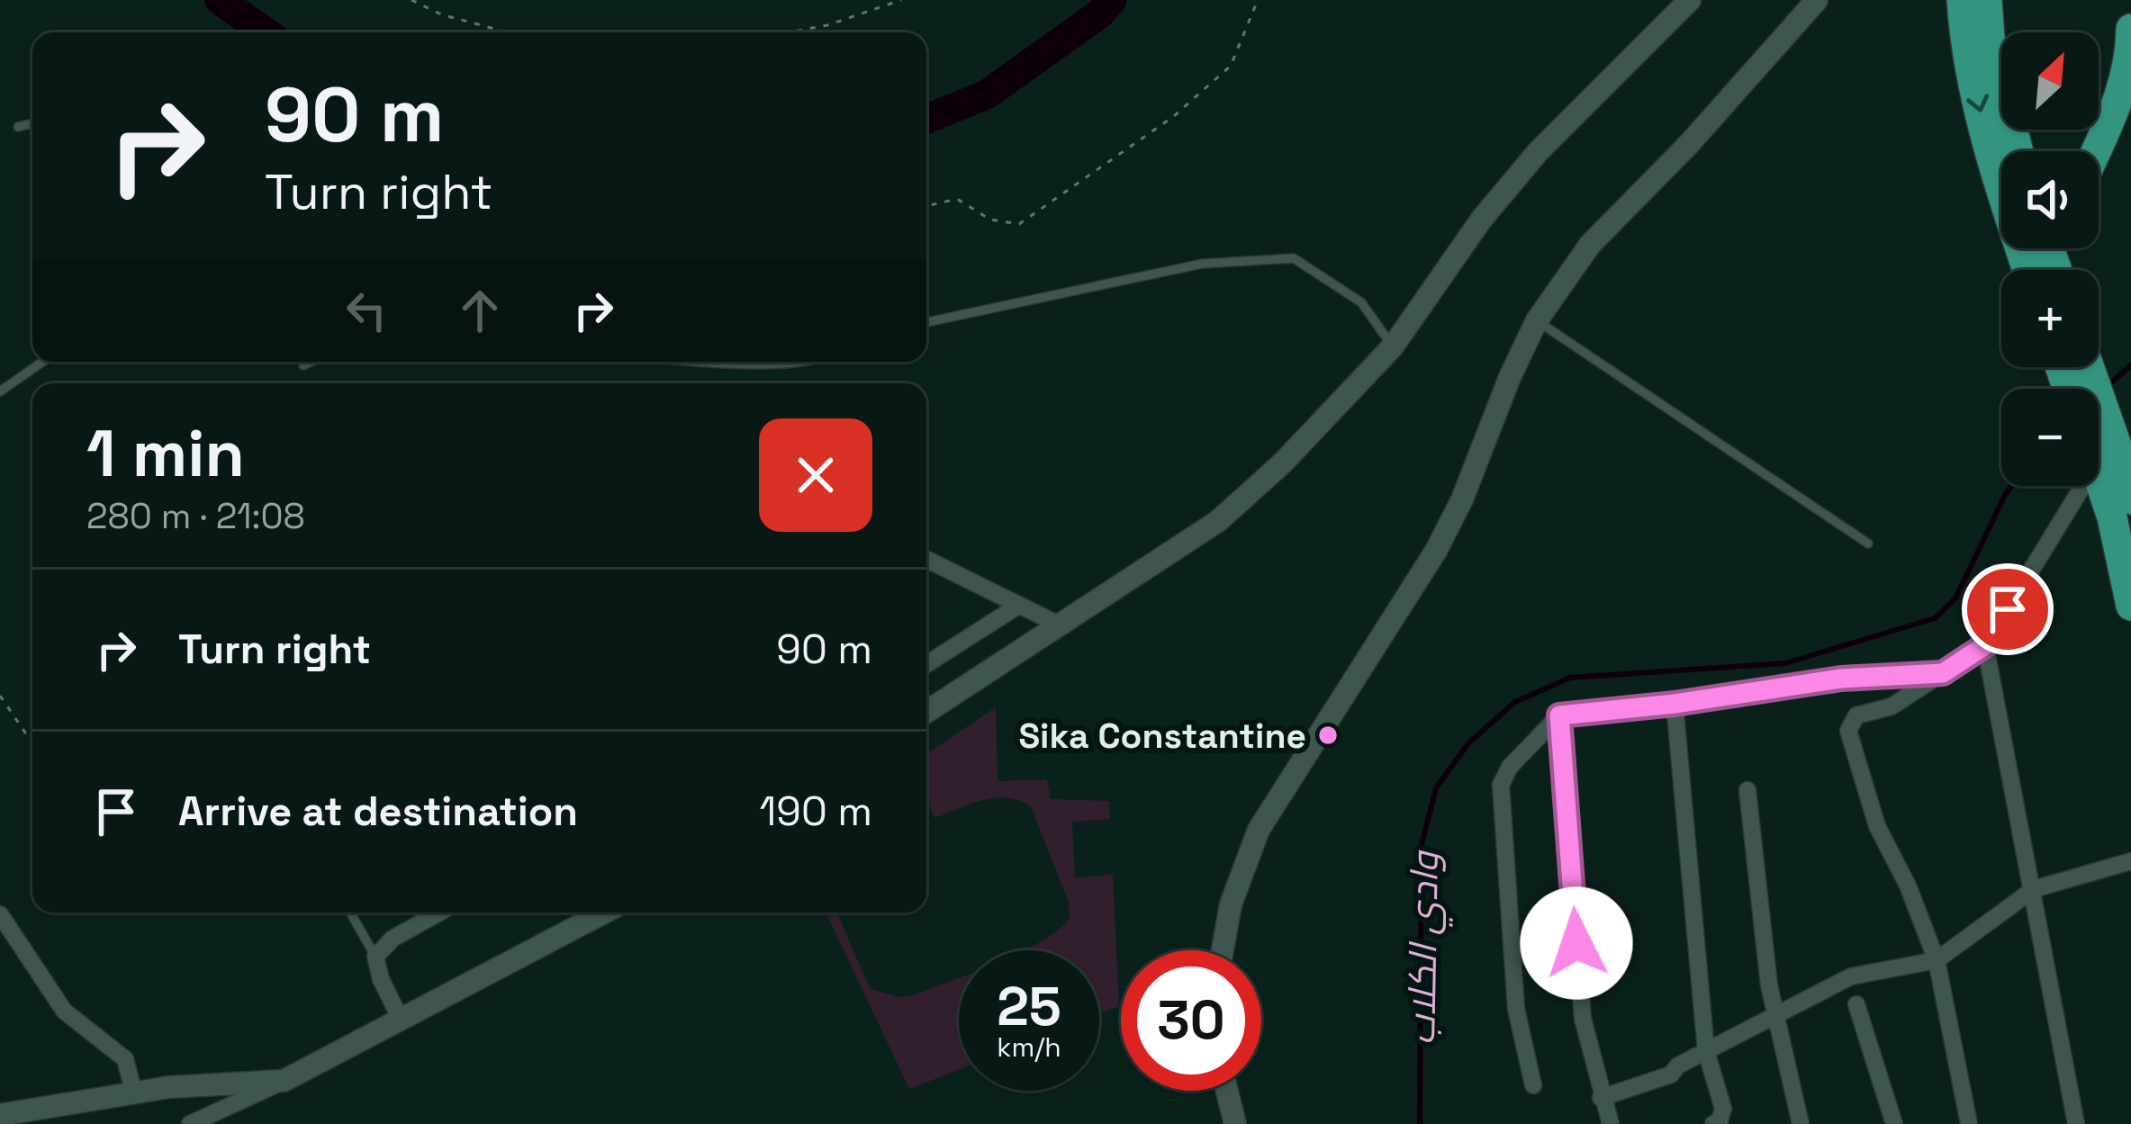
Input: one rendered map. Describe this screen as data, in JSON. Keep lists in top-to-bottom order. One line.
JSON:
{"water":["وادي الكلاب"],"places":["Sika Constantine"],"north":"top right","page":{"map_buttons":["+","−"],"turn":["90 m","Turn right"],"heading":["1 min","280 m · 21:08"],"list":[{"name":"Turn right","value":"90 m"},{"name":"Arrive at destination","value":"190 m"}],"speed":"25 km/h","limit":"30"}}
